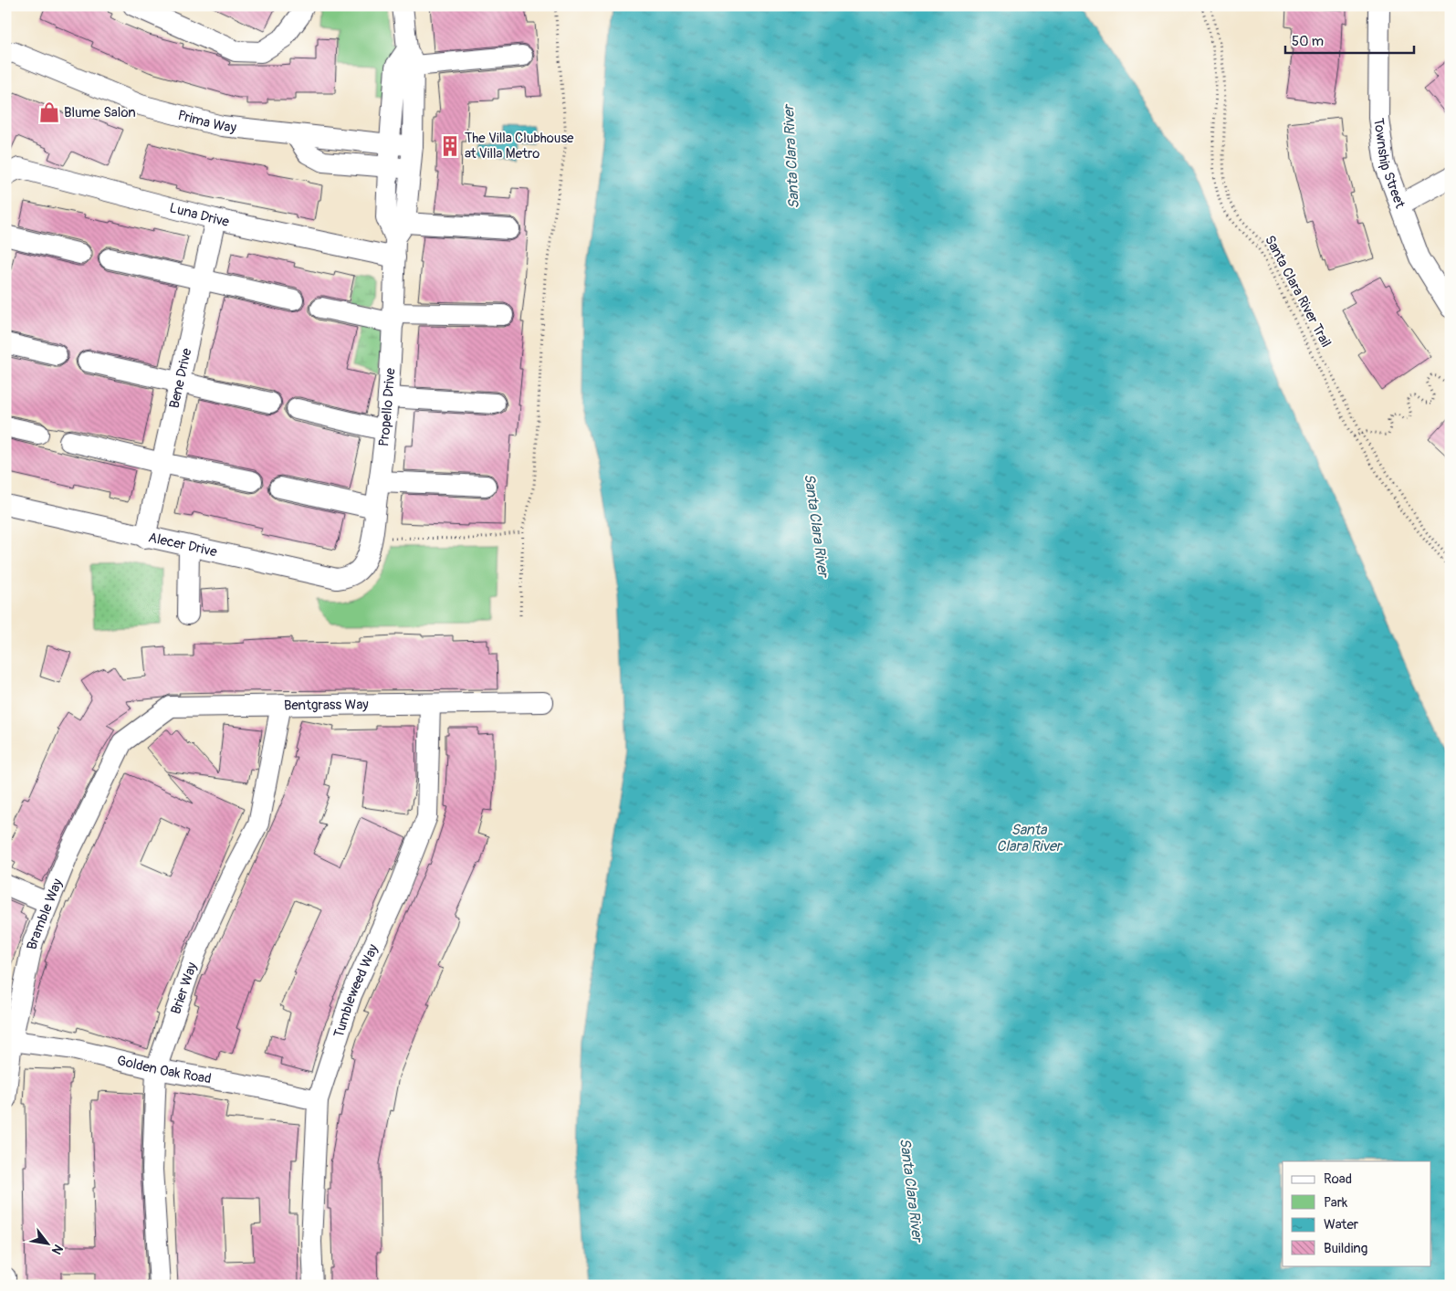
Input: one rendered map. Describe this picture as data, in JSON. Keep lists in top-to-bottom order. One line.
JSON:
{"streets":{"street":["Prima Way","Township Street","Luna Drive","Bene Drive","Propello Drive","Alecer Drive","Bentgrass Way","Bramble Way","Brier Way","Tumbleweed Way","Golden Oak Road"],"path":["Santa Clara River Trail"]},"crossings":[["Prima Way","Propello Drive"],["Luna Drive","Bene Drive"],["Luna Drive","Propello Drive"],["Bene Drive","Alecer Drive"],["Propello Drive","Alecer Drive"],["Bentgrass Way","Bramble Way"],["Bentgrass Way","Brier Way"],["Bentgrass Way","Tumbleweed Way"],["Bramble Way","Golden Oak Road"],["Brier Way","Golden Oak Road"],["Tumbleweed Way","Golden Oak Road"]],"water":["Santa Clara River"],"places":{"shop":["Blume Salon"],"building":["The Villa Clubhouse at Villa Metro"]},"legend":["Road","Park","Water","Building"],"scale_bar":"50 m","north":"bottom right"}
